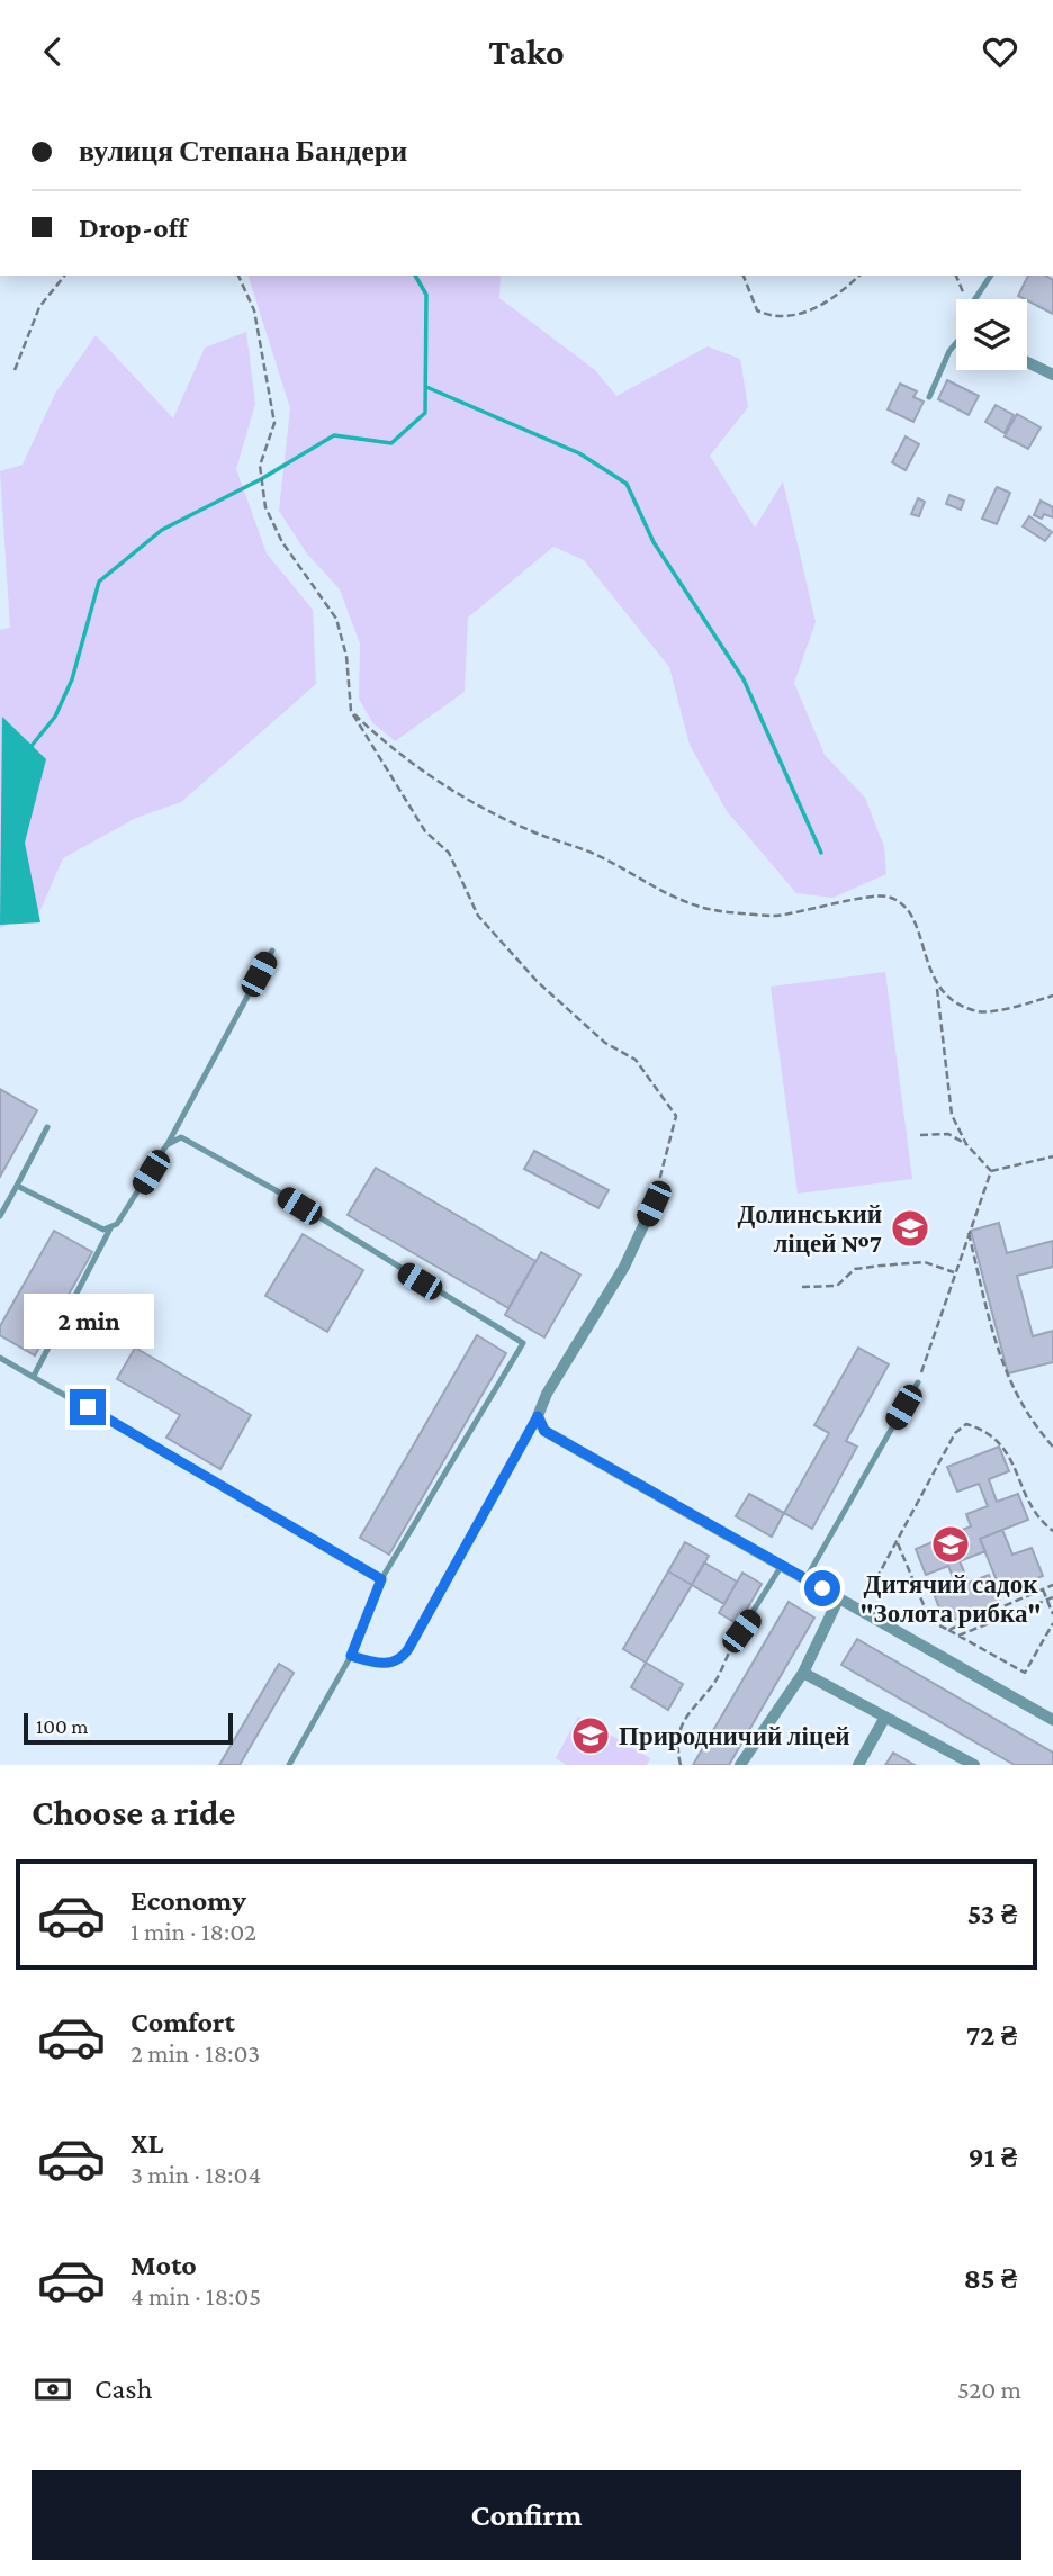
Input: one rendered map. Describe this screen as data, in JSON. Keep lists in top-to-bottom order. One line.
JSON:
{"places":{"school or university":["Долинський ліцей №7","Дитячий садок \"Золота рибка\"","Природничий ліцей"]},"scale_bar":"100 m","page":{"header":"Tako","banner":["вулиця Степана Бандери","Drop-off"],"bubble":"2 min","scale":"100 m","heading":"Choose a ride","list":[{"name":"Economy","note":"1 min · 18:02","value":"53 ₴"},{"name":"Comfort","note":"2 min · 18:03","value":"72 ₴"},{"name":"XL","note":"3 min · 18:04","value":"91 ₴"},{"name":"Moto","note":"4 min · 18:05","value":"85 ₴"}],"pay":["Cash","520 m"],"buttons":"Confirm"}}
